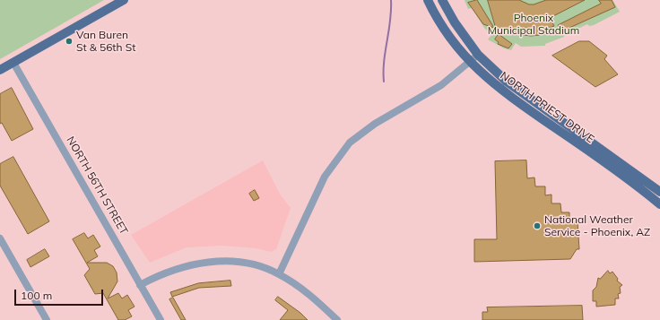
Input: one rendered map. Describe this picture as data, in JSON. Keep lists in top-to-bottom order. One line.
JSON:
{"streets":{"main road":["NORTH PRIEST DRIVE"],"street":["NORTH 56TH STREET"]},"parks":["Phoenix Municipal Stadium"],"places":["Van Buren St & 56th St","National Weather Service - Phoenix, AZ"],"scale_bar":"100 m"}
